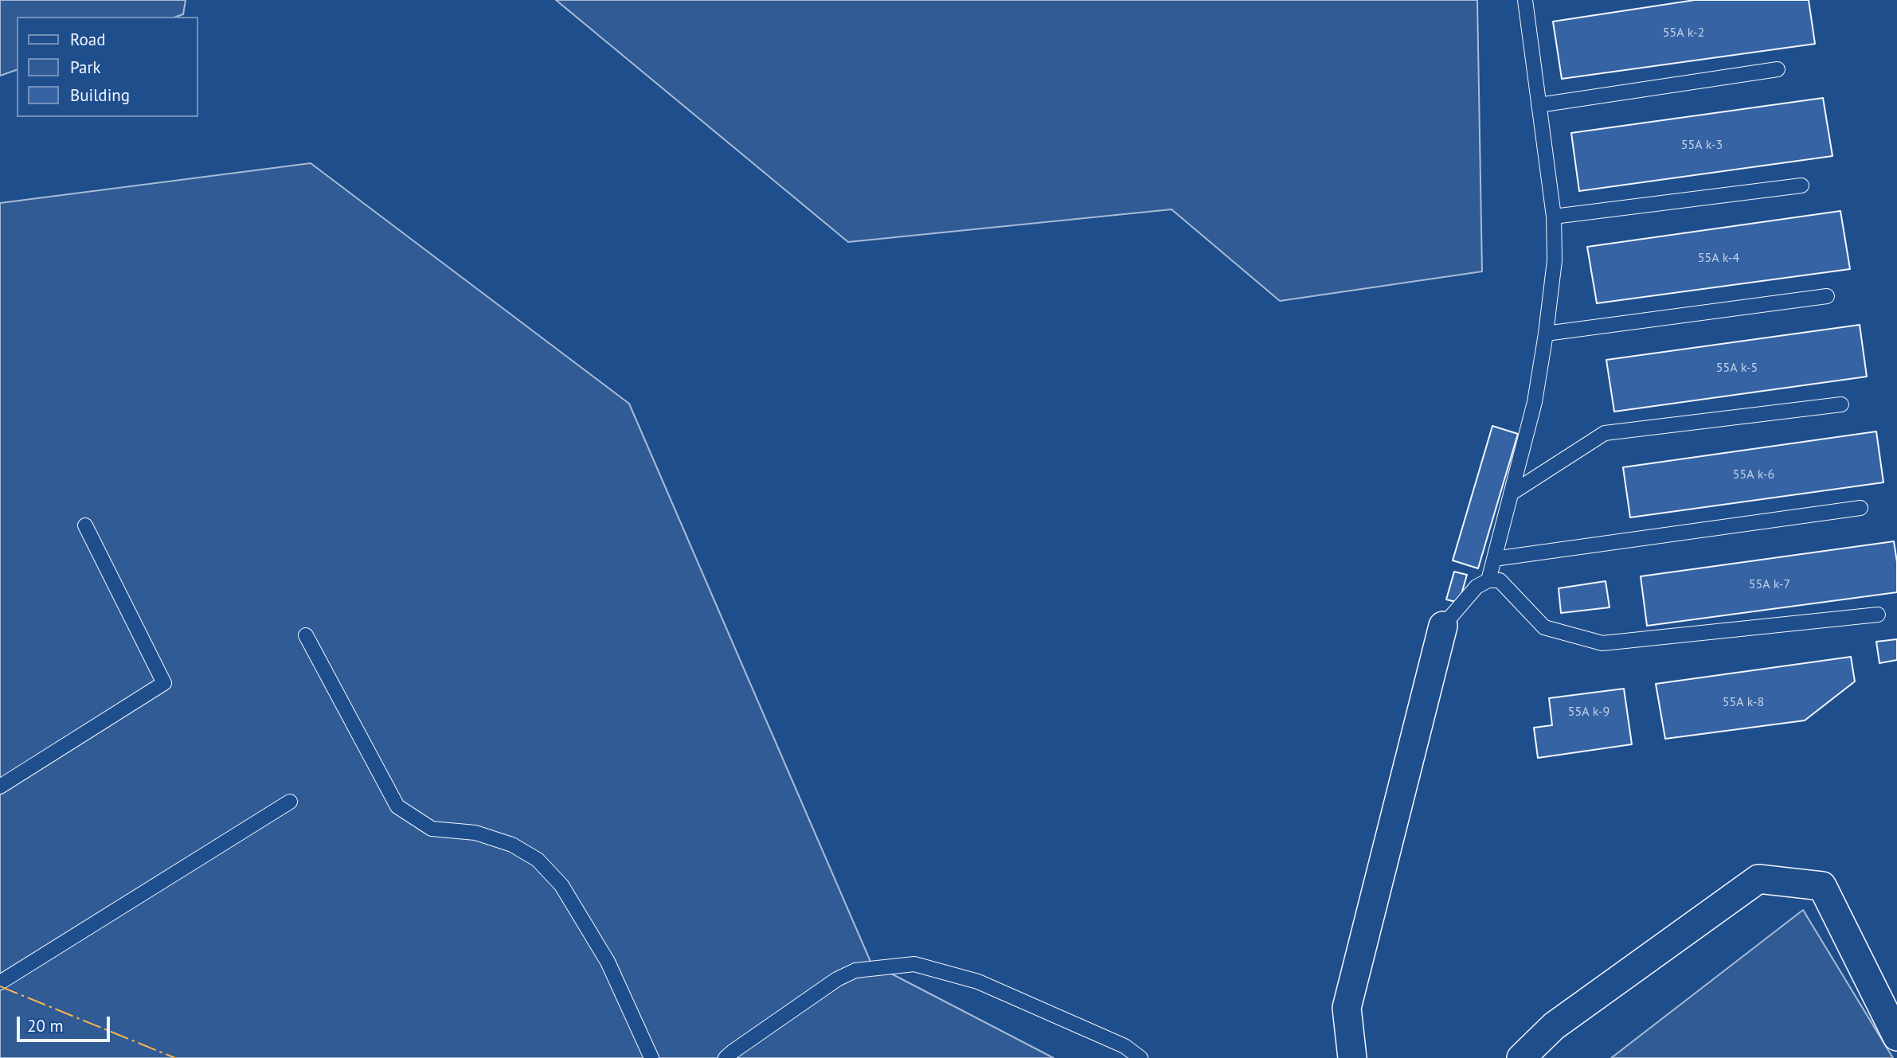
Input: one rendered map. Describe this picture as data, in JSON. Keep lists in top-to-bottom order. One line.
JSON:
{"house_numbers":["55A k-2","55A k-3","55A k-4","55A k-5","55A k-6","55A k-7","55A k-8","55A k-9"],"legend":["Road","Park","Building"],"scale_bar":"20 m"}
